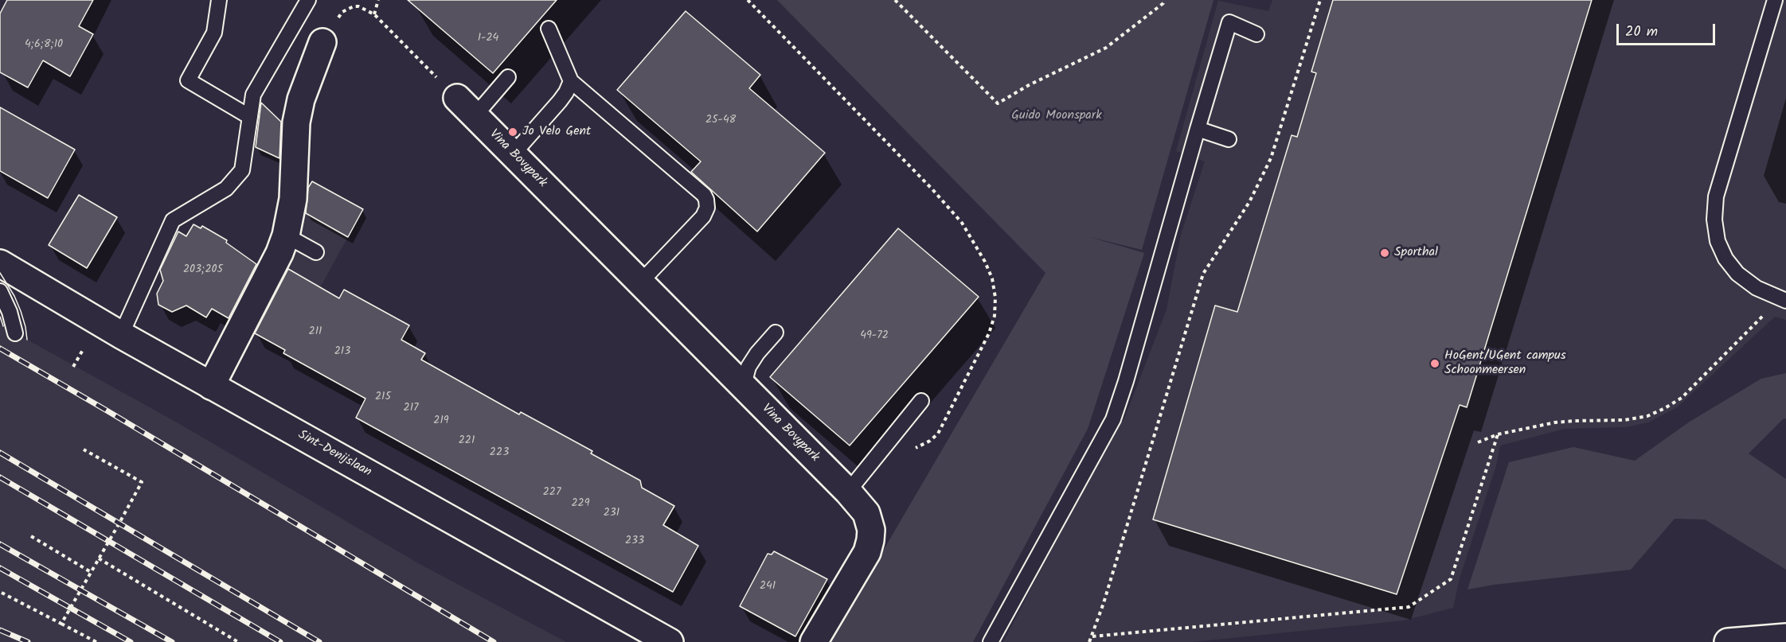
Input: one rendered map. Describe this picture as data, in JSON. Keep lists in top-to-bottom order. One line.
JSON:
{"streets":{"street":["Vina Bovypark","Sint-Denijslaan"]},"parks":["Guido Moonspark"],"places":["Jo Velo Gent","Sporthal","HoGent/UGent campus Schoonmeersen"],"house_numbers":["1-24","4;6;8;10","25-48","203;205","211","49-72","213","215","217","219","221","223","227","229","231","233","241"],"scale_bar":"20 m"}
